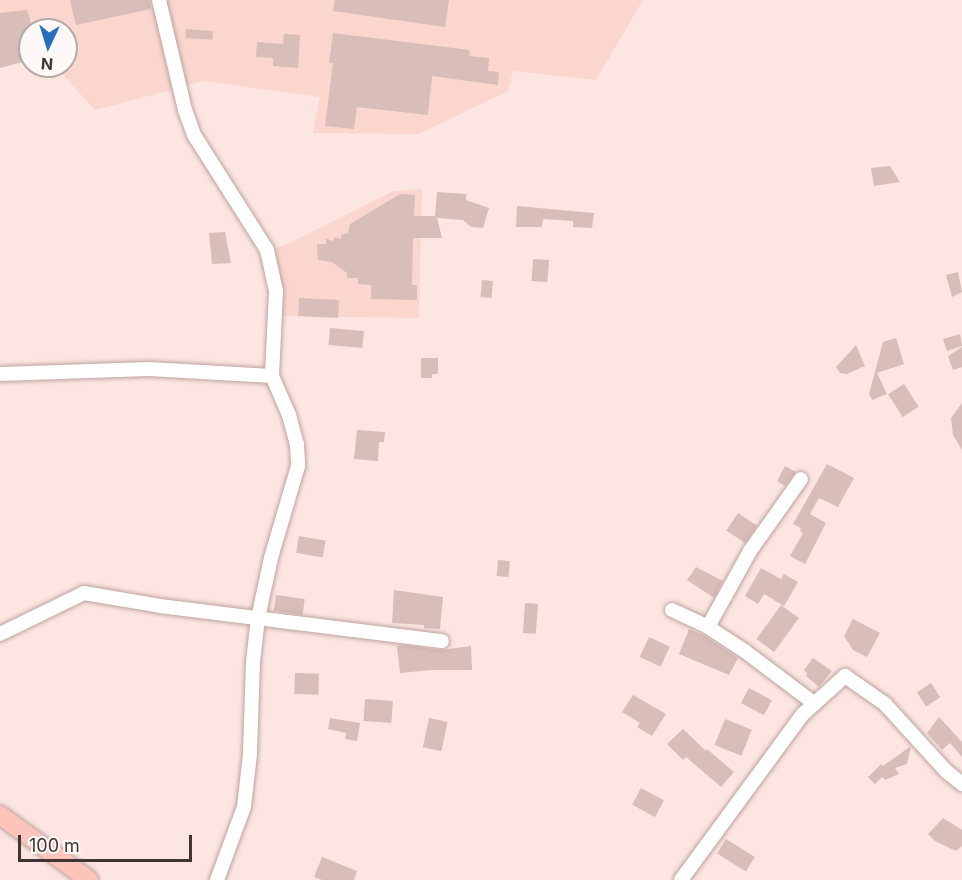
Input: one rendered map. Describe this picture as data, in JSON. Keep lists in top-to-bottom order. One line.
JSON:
{"scale_bar":"100 m","north":"bottom"}
